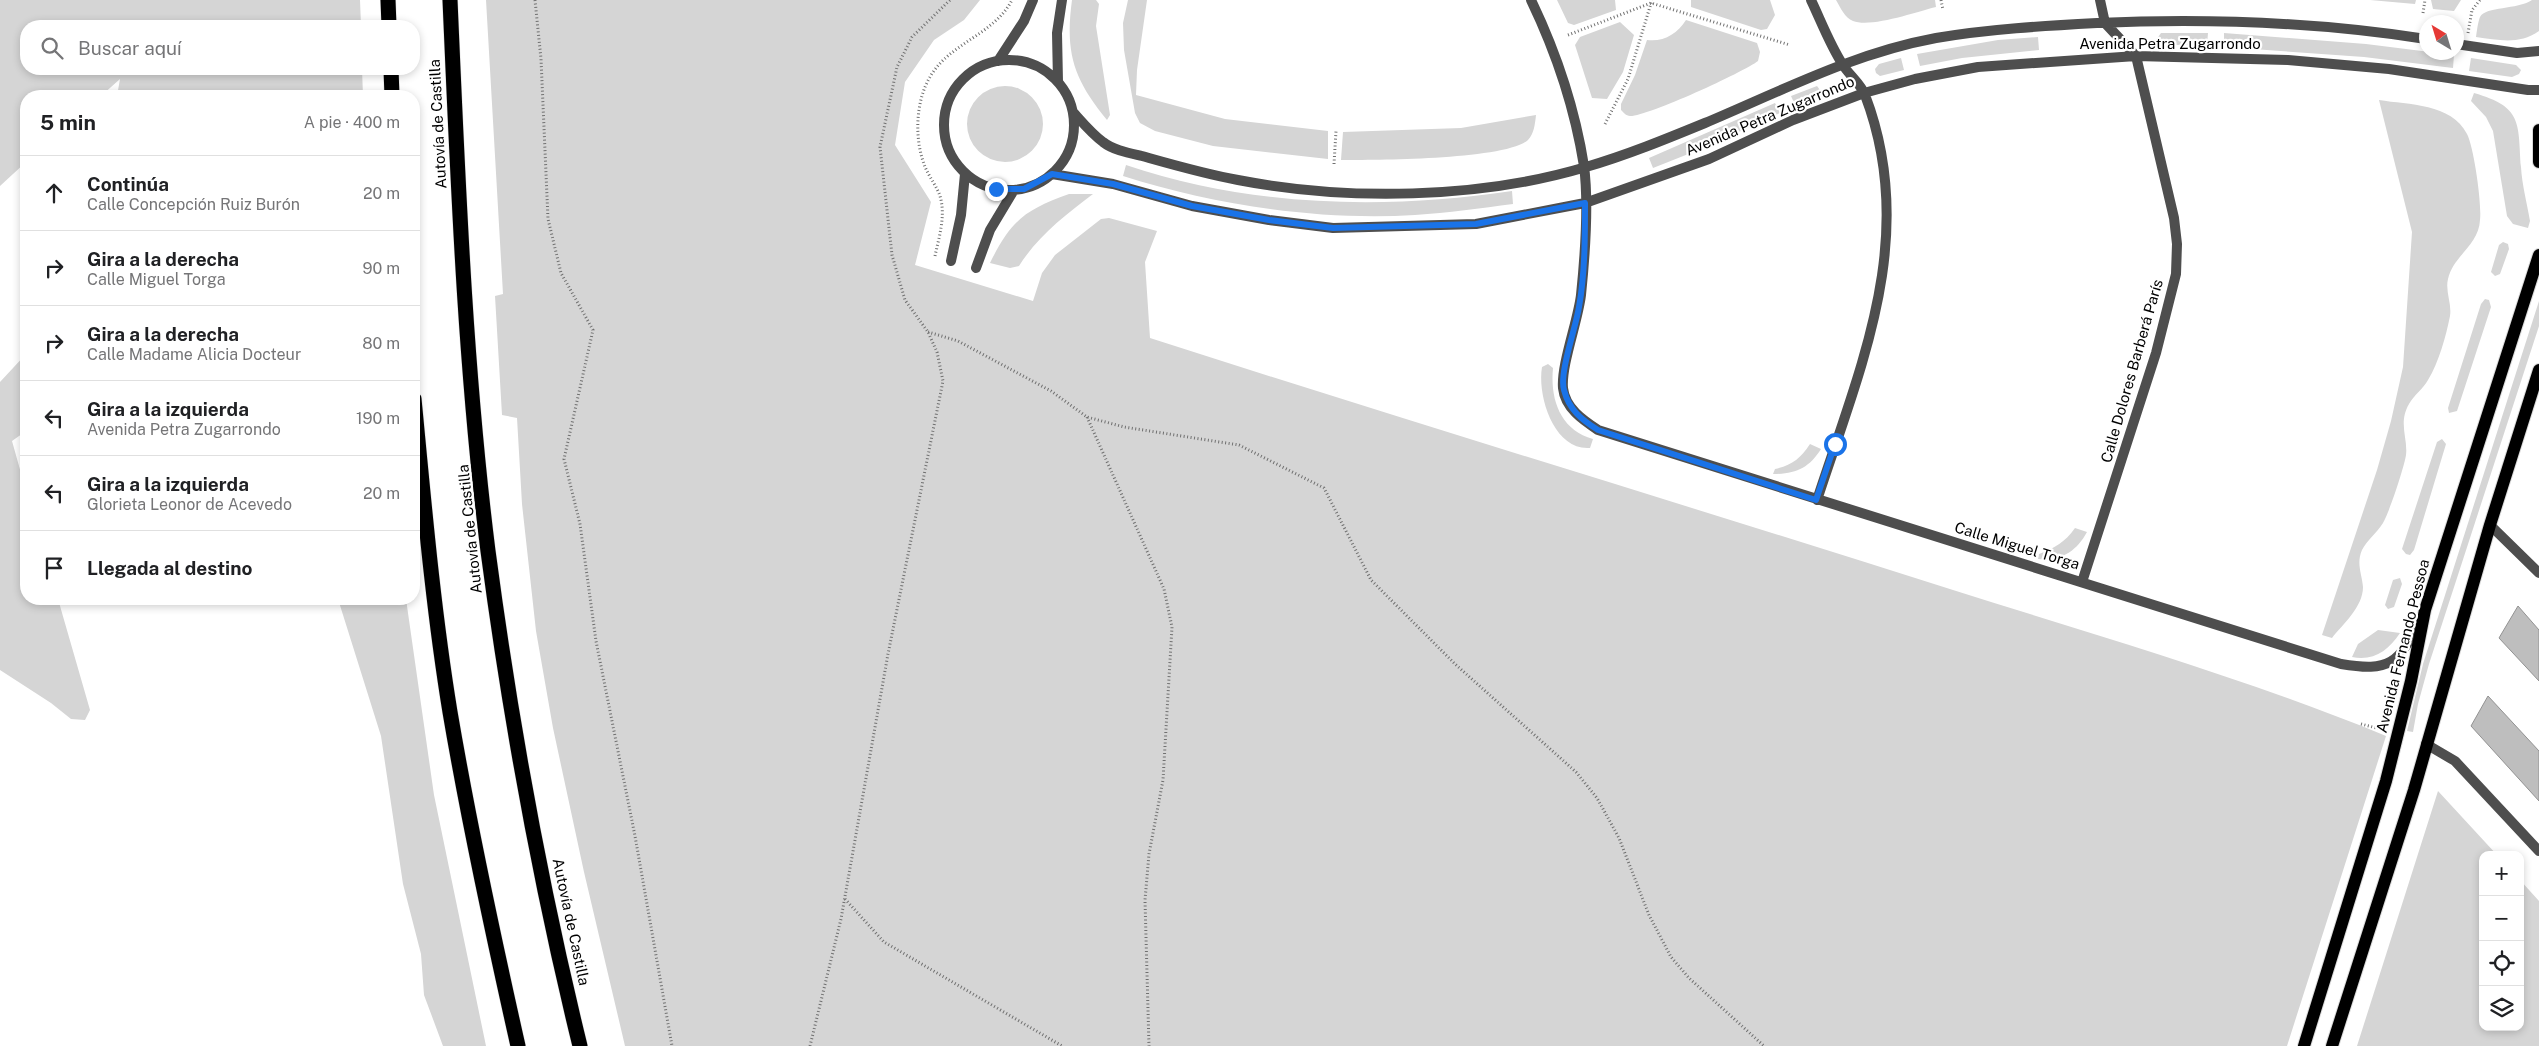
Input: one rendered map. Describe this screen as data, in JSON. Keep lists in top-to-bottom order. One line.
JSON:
{"streets":{"highway":["Autovía de Castilla"],"main road":["Avenida Fernando Pessoa"],"street":["Avenida Petra Zugarrondo","Calle Dolores Barberá París","Calle Miguel Torga"]},"crossings":[["Avenida Petra Zugarrondo","Calle Dolores Barberá París"],["Avenida Petra Zugarrondo","Calle Miguel Torga"],["Calle Dolores Barberá París","Calle Miguel Torga"],["Calle Miguel Torga","Avenida Fernando Pessoa"]],"north":"top left","page":{"search":"Buscar aquí","heading":["5 min","A pie · 400 m"],"list":[["Continúa","Calle Concepción Ruiz Burón","20 m"],["Gira a la derecha","Calle Miguel Torga","90 m"],["Gira a la derecha","Calle Madame Alicia Docteur","80 m"],["Gira a la izquierda","Avenida Petra Zugarrondo","190 m"],["Gira a la izquierda","Glorieta Leonor de Acevedo","20 m"],"Llegada al destino"],"map_buttons":["+","−"]}}
